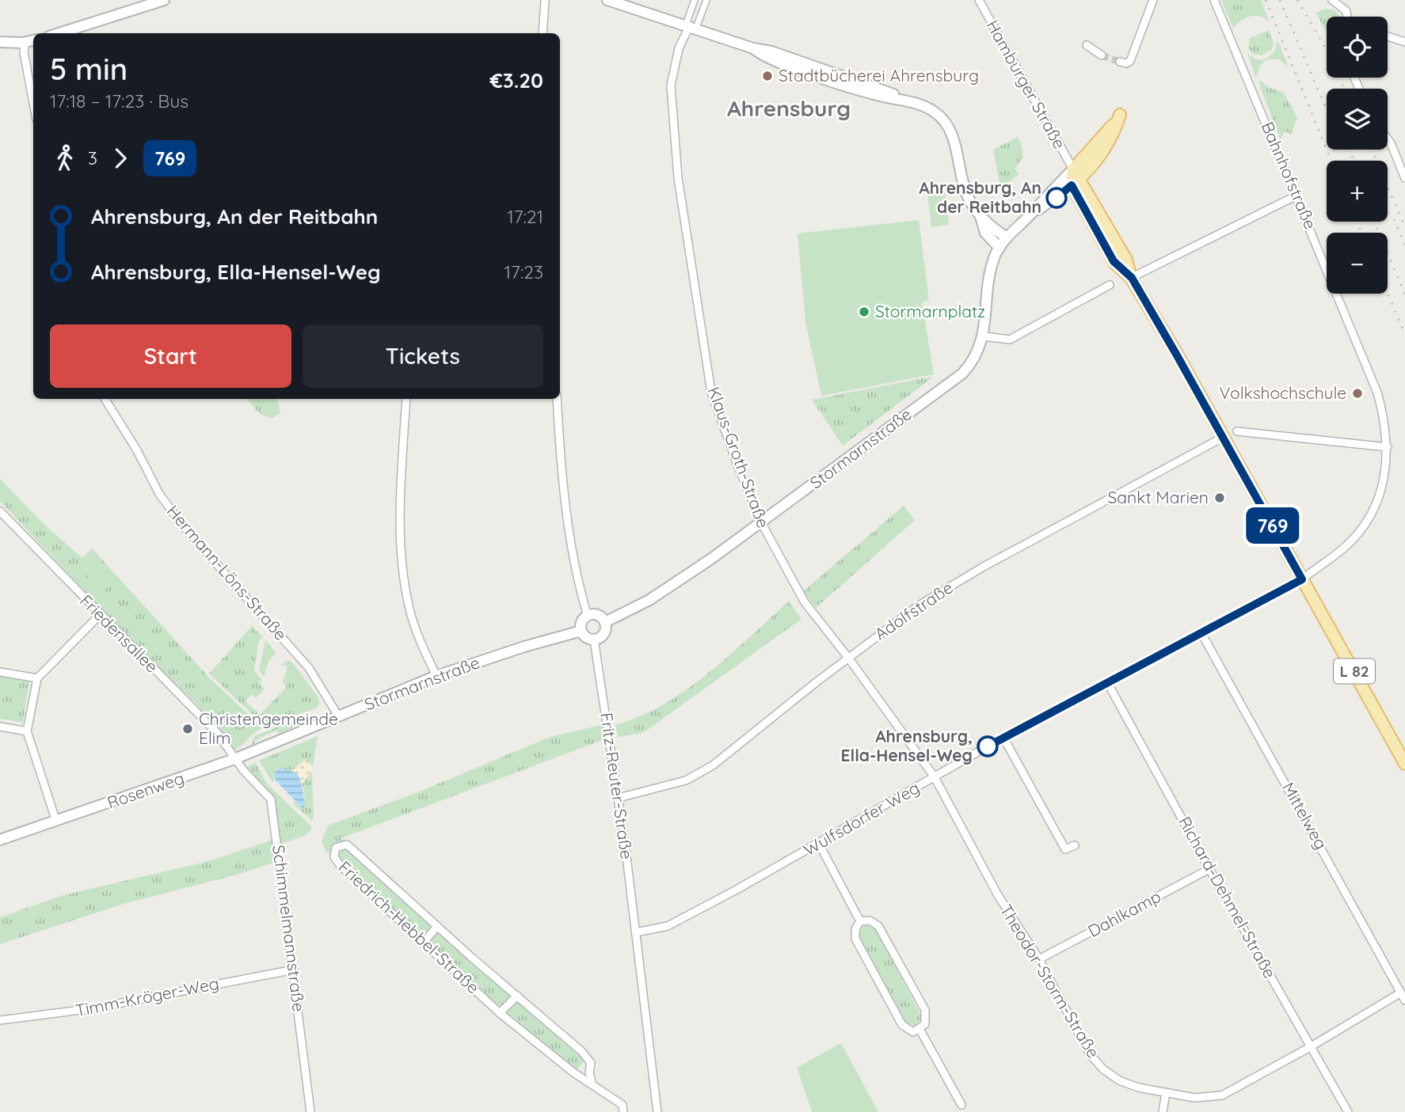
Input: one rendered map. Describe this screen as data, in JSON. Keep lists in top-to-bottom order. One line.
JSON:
{"streets":{"main road":["Hamburger Straße","L 82"],"street":["Bahnhofstraße","Stormarnstraße","Klaus-Groth-Straße","Hermann-Löns-Straße","Adolfstraße","Friedensallee","Fritz-Reuter-Straße","Rosenweg","Mittelweg","Wulfsdorfer Weg","Richard-Dehmel-Straße","Dahlkamp","Friedrich-Hebbel-Straße","Schimmelmannstraße","Theodor-Storm-Straße","Timm-Kröger-Weg"]},"crossings":[["Hamburger Straße","Bahnhofstraße"],["Hamburger Straße","Adolfstraße"],["Hamburger Straße","Wulfsdorfer Weg"],["Bahnhofstraße","Wulfsdorfer Weg"],["Stormarnstraße","Klaus-Groth-Straße"],["Stormarnstraße","Hermann-Löns-Straße"],["Stormarnstraße","Friedensallee"],["Stormarnstraße","Fritz-Reuter-Straße"],["Stormarnstraße","Rosenweg"],["Stormarnstraße","Schimmelmannstraße"],["Klaus-Groth-Straße","Adolfstraße"],["Klaus-Groth-Straße","Wulfsdorfer Weg"],["Klaus-Groth-Straße","Theodor-Storm-Straße"],["Adolfstraße","Fritz-Reuter-Straße"],["Friedensallee","Rosenweg"],["Friedensallee","Schimmelmannstraße"],["Fritz-Reuter-Straße","Wulfsdorfer Weg"],["Rosenweg","Schimmelmannstraße"],["Mittelweg","Wulfsdorfer Weg"],["Mittelweg","Theodor-Storm-Straße"],["Wulfsdorfer Weg","Richard-Dehmel-Straße"],["Wulfsdorfer Weg","Theodor-Storm-Straße"],["Richard-Dehmel-Straße","Dahlkamp"],["Richard-Dehmel-Straße","Theodor-Storm-Straße"],["Dahlkamp","Theodor-Storm-Straße"],["Schimmelmannstraße","Timm-Kröger-Weg"]],"districts":["Ahrensburg"],"places":["Stadtbücherei Ahrensburg","Ahrensburg, An der Reitbahn","Stormarnplatz","Volkshochschule","Sankt Marien","Christengemeinde Elim","Ahrensburg, Ella-Hensel-Weg"],"lines":["bus line 769"],"page":{"on_map":"769","map_buttons":["+","−"],"heading":["5 min","17:18 – 17:23 · Bus","€3.20"],"legs":["3","769"],"list":[{"name":"Ahrensburg, An der Reitbahn","value":"17:21"},{"name":"Ahrensburg, Ella-Hensel-Weg","value":"17:23"}],"buttons":["Start","Tickets"]}}
